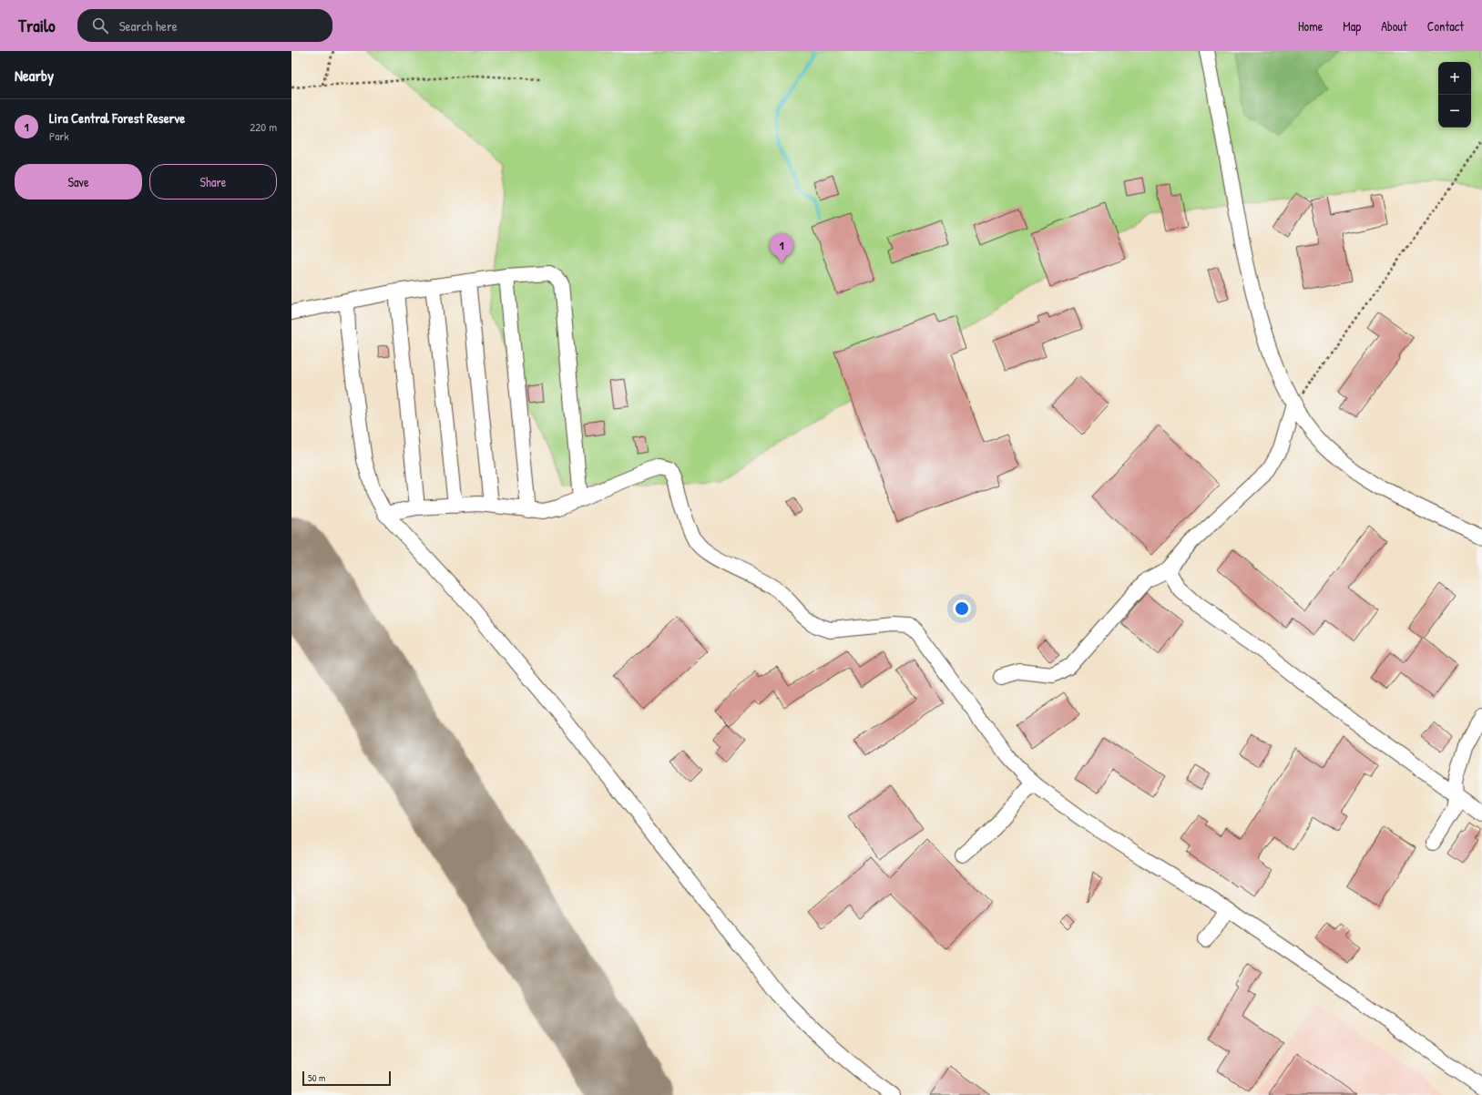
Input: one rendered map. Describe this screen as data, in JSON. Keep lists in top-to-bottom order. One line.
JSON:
{"scale_bar":"50 m","page":{"header":"Trailo","search":"Search here","nav":["Home","Map","About","Contact"],"heading":"Nearby","map_buttons":["+","−"],"list":[{"mark":"1","name":"Lira Central Forest Reserve","note":"Park","value":"220 m"}],"buttons":["Save","Share"],"pins":"1","scale":"50 m"}}
